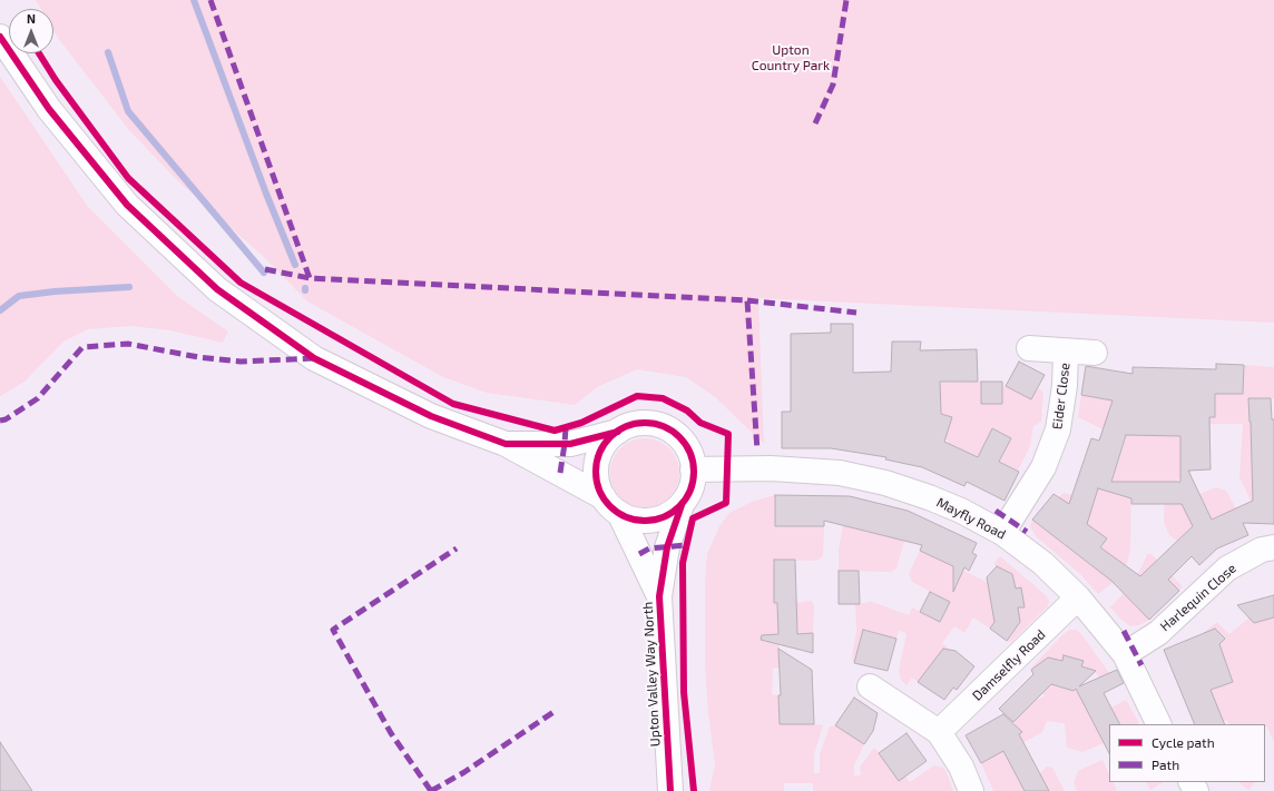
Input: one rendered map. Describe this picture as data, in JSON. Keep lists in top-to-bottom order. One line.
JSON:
{"streets":{"street":["Eider Close","Mayfly Road","Harlequin Close","Damselfly Road","Upton Valley Way North"]},"crossings":[["Eider Close","Mayfly Road"],["Mayfly Road","Harlequin Close"],["Mayfly Road","Damselfly Road"],["Mayfly Road","Upton Valley Way North"]],"parks":["Upton Country Park"],"legend":["Cycle path","Path"],"north":"top"}
